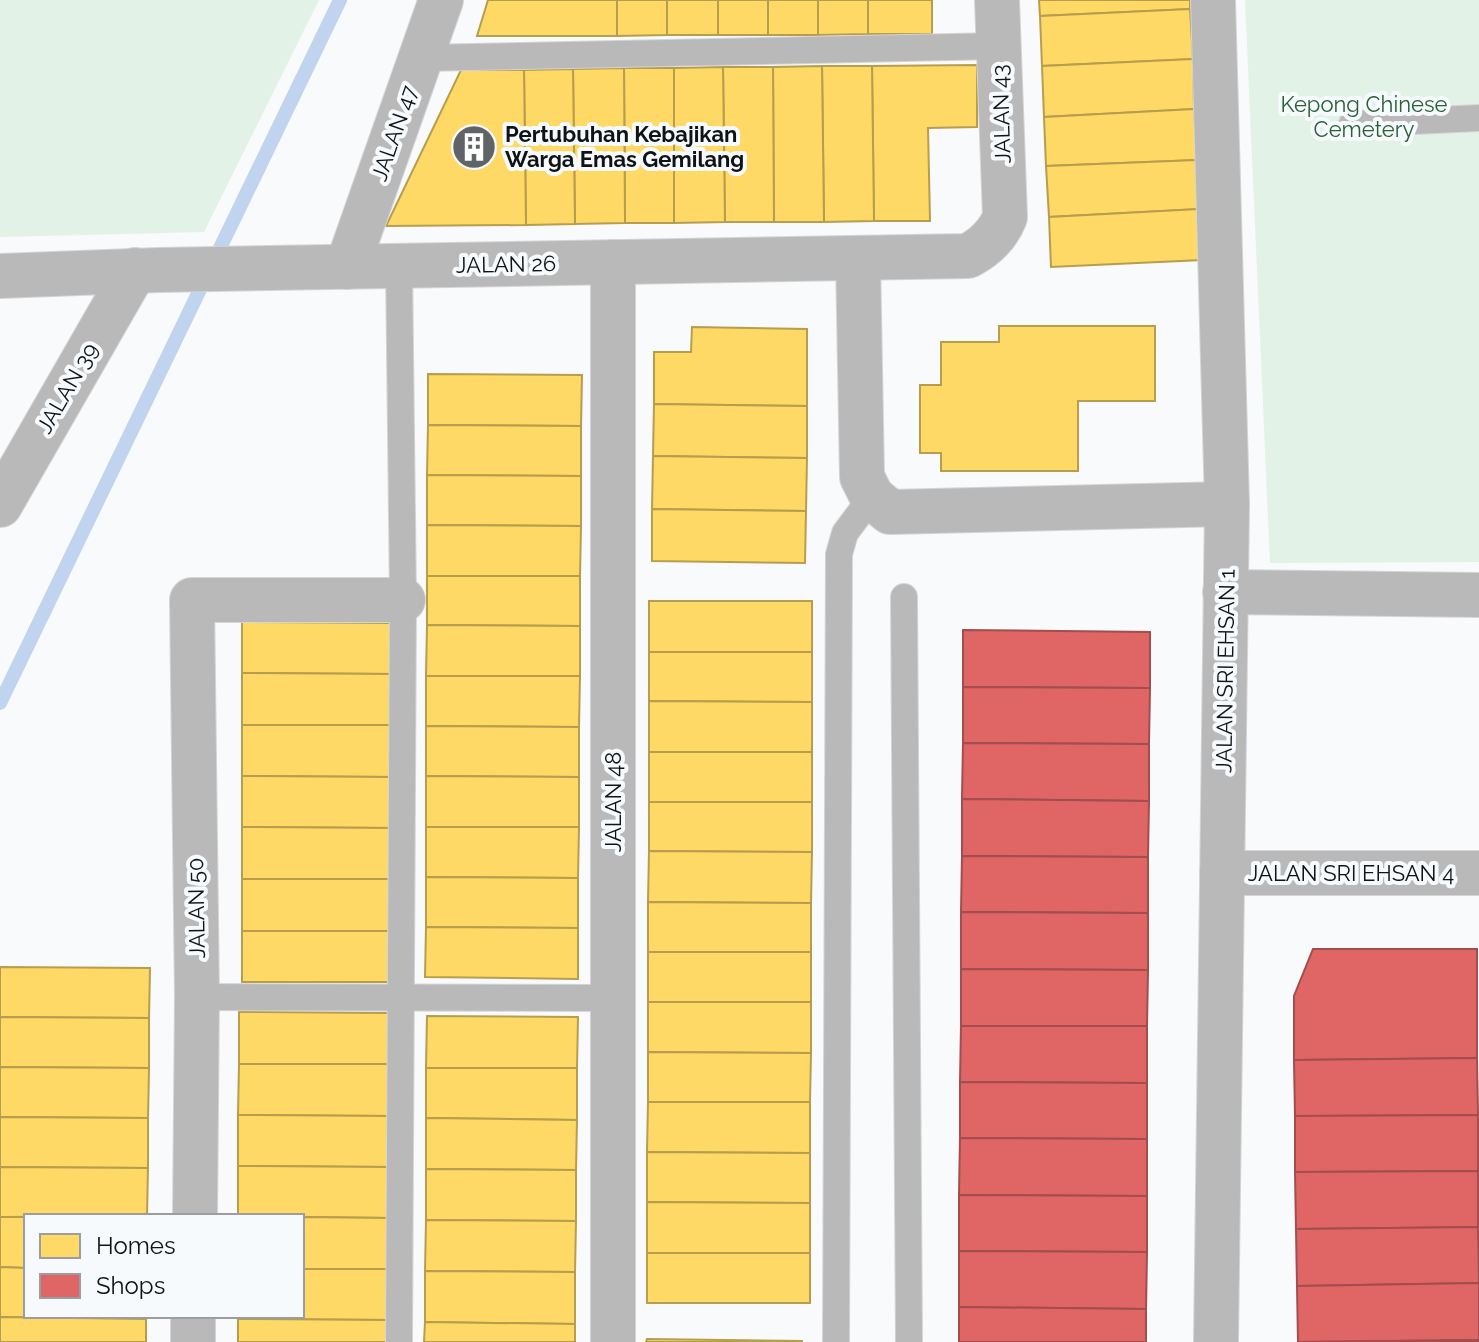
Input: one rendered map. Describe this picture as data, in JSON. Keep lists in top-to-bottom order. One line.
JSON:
{"streets":{"street":["JALAN 43","JALAN 47","JALAN 26","JALAN 39","JALAN SRI EHSAN 1","JALAN 48","JALAN SRI EHSAN 4","JALAN 50"]},"crossings":[["JALAN 43","JALAN 26"],["JALAN 47","JALAN 26"],["JALAN 26","JALAN 39"],["JALAN 26","JALAN 48"],["JALAN SRI EHSAN 1","JALAN SRI EHSAN 4"]],"parks":["Kepong Chinese Cemetery"],"places":{"building":["Pertubuhan Kebajikan Warga Emas Gemilang"]},"legend":["Homes","Shops"]}
